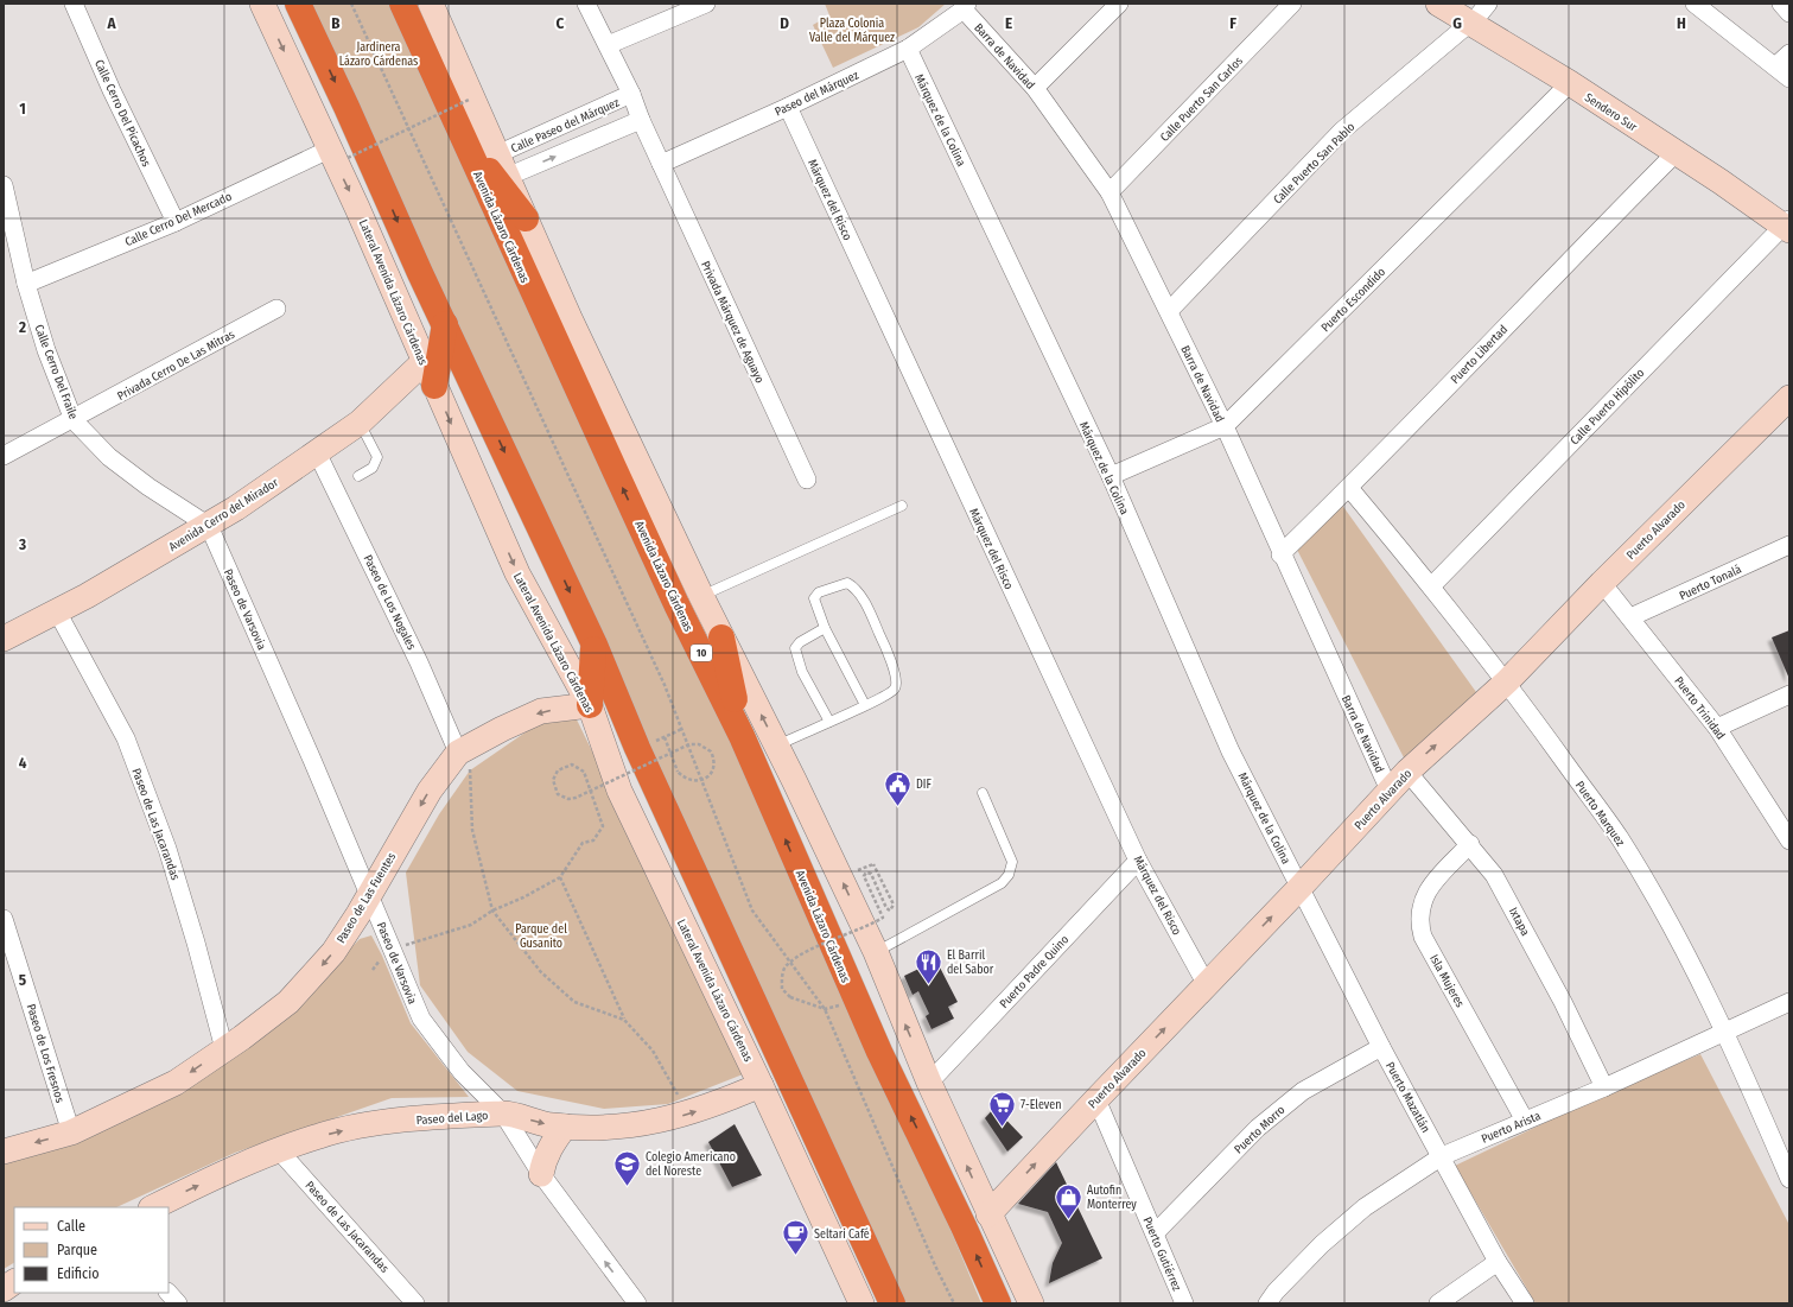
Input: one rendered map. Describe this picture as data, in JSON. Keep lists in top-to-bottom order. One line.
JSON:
{"streets":{"highway":["Avenida Lázaro Cárdenas","10"],"street":["Barra de Navidad","Paseo del Márquez","Calle Puerto San Carlos","Sendero Sur","Calle Cerro Del Picachos","Márquez de la Colina","Calle Paseo del Márquez","Calle Puerto San Pablo","Márquez del Risco","Calle Cerro Del Mercado","Lateral Avenida Lázaro Cárdenas","Puerto Escondido","Privada Márquez de Aguayo","Puerto Libertad","Privada Cerro De Las Mitras","Calle Cerro Del Fraile","Calle Puerto Hipólito","Avenida Cerro del Mirador","Puerto Alvarado","Puerto Tonalá","Paseo de Los Nogales","Paseo de Varsovia","Puerto Trinidad","Puerto Marquez","Paseo de Las Jacarandas","Paseo de Las Fuentes","Ixtapa","Puerto Padre Quino","Isla Mujeres","Paseo de Los Fresnos","Puerto Mazatlán","Paseo del Lago","Puerto Arista","Puerto Morro","Puerto Gutiérrez"]},"crossings":[["Barra de Navidad","Paseo del Márquez"],["Barra de Navidad","Calle Puerto San Carlos"],["Barra de Navidad","Calle Puerto San Pablo"],["Barra de Navidad","Puerto Escondido"],["Barra de Navidad","Puerto Libertad"],["Barra de Navidad","Puerto Alvarado"],["Paseo del Márquez","Márquez de la Colina"],["Paseo del Márquez","Márquez del Risco"],["Paseo del Márquez","Privada Márquez de Aguayo"],["Sendero Sur","Calle Puerto San Pablo"],["Sendero Sur","Puerto Escondido"],["Sendero Sur","Puerto Libertad"],["Sendero Sur","Calle Puerto Hipólito"],["Calle Cerro Del Picachos","Calle Cerro Del Mercado"],["Márquez de la Colina","Puerto Escondido"],["Márquez de la Colina","Puerto Alvarado"],["Márquez de la Colina","Puerto Mazatlán"],["Calle Paseo del Márquez","Privada Márquez de Aguayo"],["Márquez del Risco","Puerto Alvarado"],["Márquez del Risco","Puerto Padre Quino"],["Calle Cerro Del Mercado","Lateral Avenida Lázaro Cárdenas"],["Calle Cerro Del Mercado","Calle Cerro Del Fraile"],["Lateral Avenida Lázaro Cárdenas","Avenida Cerro del Mirador"],["Lateral Avenida Lázaro Cárdenas","Paseo de Las Fuentes"],["Lateral Avenida Lázaro Cárdenas","Paseo del Lago"],["Puerto Libertad","Puerto Marquez"],["Privada Cerro De Las Mitras","Calle Cerro Del Fraile"],["Calle Cerro Del Fraile","Avenida Cerro del Mirador"],["Calle Cerro Del Fraile","Paseo de Varsovia"],["Calle Puerto Hipólito","Puerto Marquez"],["Avenida Cerro del Mirador","Paseo de Los Nogales"],["Avenida Cerro del Mirador","Paseo de Varsovia"],["Avenida Cerro del Mirador","Paseo de Las Jacarandas"],["Puerto Alvarado","Puerto Trinidad"],["Puerto Alvarado","Puerto Marquez"],["Puerto Alvarado","Ixtapa"],["Puerto Alvarado","Puerto Mazatlán"],["Puerto Alvarado","Puerto Gutiérrez"],["Puerto Tonalá","Puerto Trinidad"],["Paseo de Los Nogales","Paseo de Las Fuentes"],["Paseo de Varsovia","Paseo de Las Fuentes"],["Paseo de Varsovia","Paseo del Lago"],["Puerto Marquez","Puerto Arista"],["Paseo de Las Jacarandas","Paseo de Las Fuentes"],["Paseo de Las Jacarandas","Paseo del Lago"],["Paseo de Las Fuentes","Paseo de Los Fresnos"],["Ixtapa","Isla Mujeres"],["Ixtapa","Puerto Arista"],["Isla Mujeres","Puerto Arista"],["Puerto Mazatlán","Puerto Arista"],["Puerto Mazatlán","Puerto Morro"],["Puerto Morro","Puerto Gutiérrez"]],"one_way":["Puerto Alvarado","Paseo de Las Fuentes","Paseo del Lago"],"parks":["Plaza Colonia Valle del Márquez","Jardinera Lázaro Cárdenas","Parque del Gusanito"],"places":{"public building":["DIF"],"restaurant":["El Barril del Sabor"],"supermarket":["7-Eleven"],"school or university":["Colegio Americano del Noreste"],"shop":["Autofin Monterrey"],"cafe":["Seltari Café"]},"legend":["Calle","Parque","Edificio"],"grid":{"columns":["A","B","C","D","E","F","G","H"],"rows":["1","2","3","4","5"]}}
